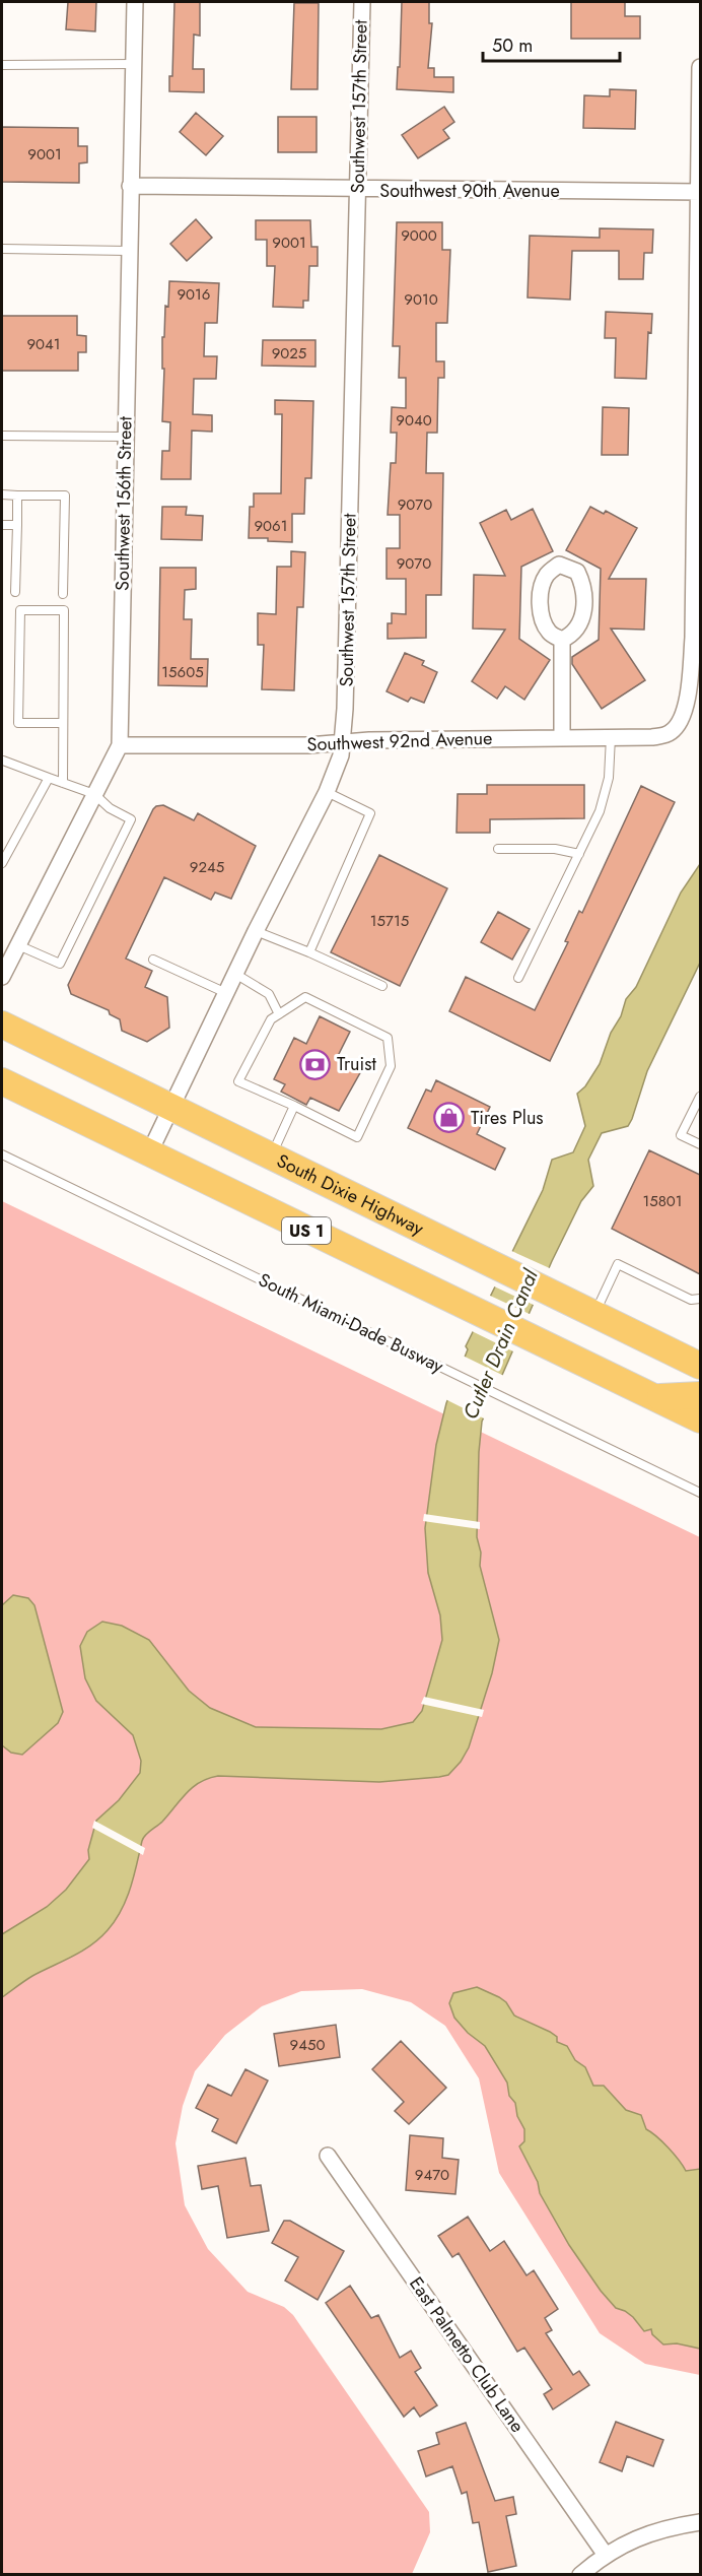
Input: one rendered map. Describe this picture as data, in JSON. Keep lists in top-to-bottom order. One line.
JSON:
{"streets":{"highway":["South Dixie Highway","US 1"],"street":["Southwest 157th Street","Southwest 90th Avenue","Southwest 156th Street","Southwest 92nd Avenue","East Palmetto Club Lane"],"lane":["South Miami-Dade Busway"]},"crossings":[["Southwest 157th Street","Southwest 90th Avenue"],["Southwest 157th Street","Southwest 92nd Avenue"],["Southwest 157th Street","South Dixie Highway"],["Southwest 157th Street","US 1"],["Southwest 90th Avenue","Southwest 156th Street"],["Southwest 156th Street","Southwest 92nd Avenue"]],"water":["Cutler Drain Canal"],"places":{"bank":["Truist"],"shop":["Tires Plus"]},"house_numbers":["9001","9000","9001","9016","9010","9041","9025","9040","9070","9061","9070","15605","9245","15715","15801","9450","9470"],"scale_bar":"50 m"}
